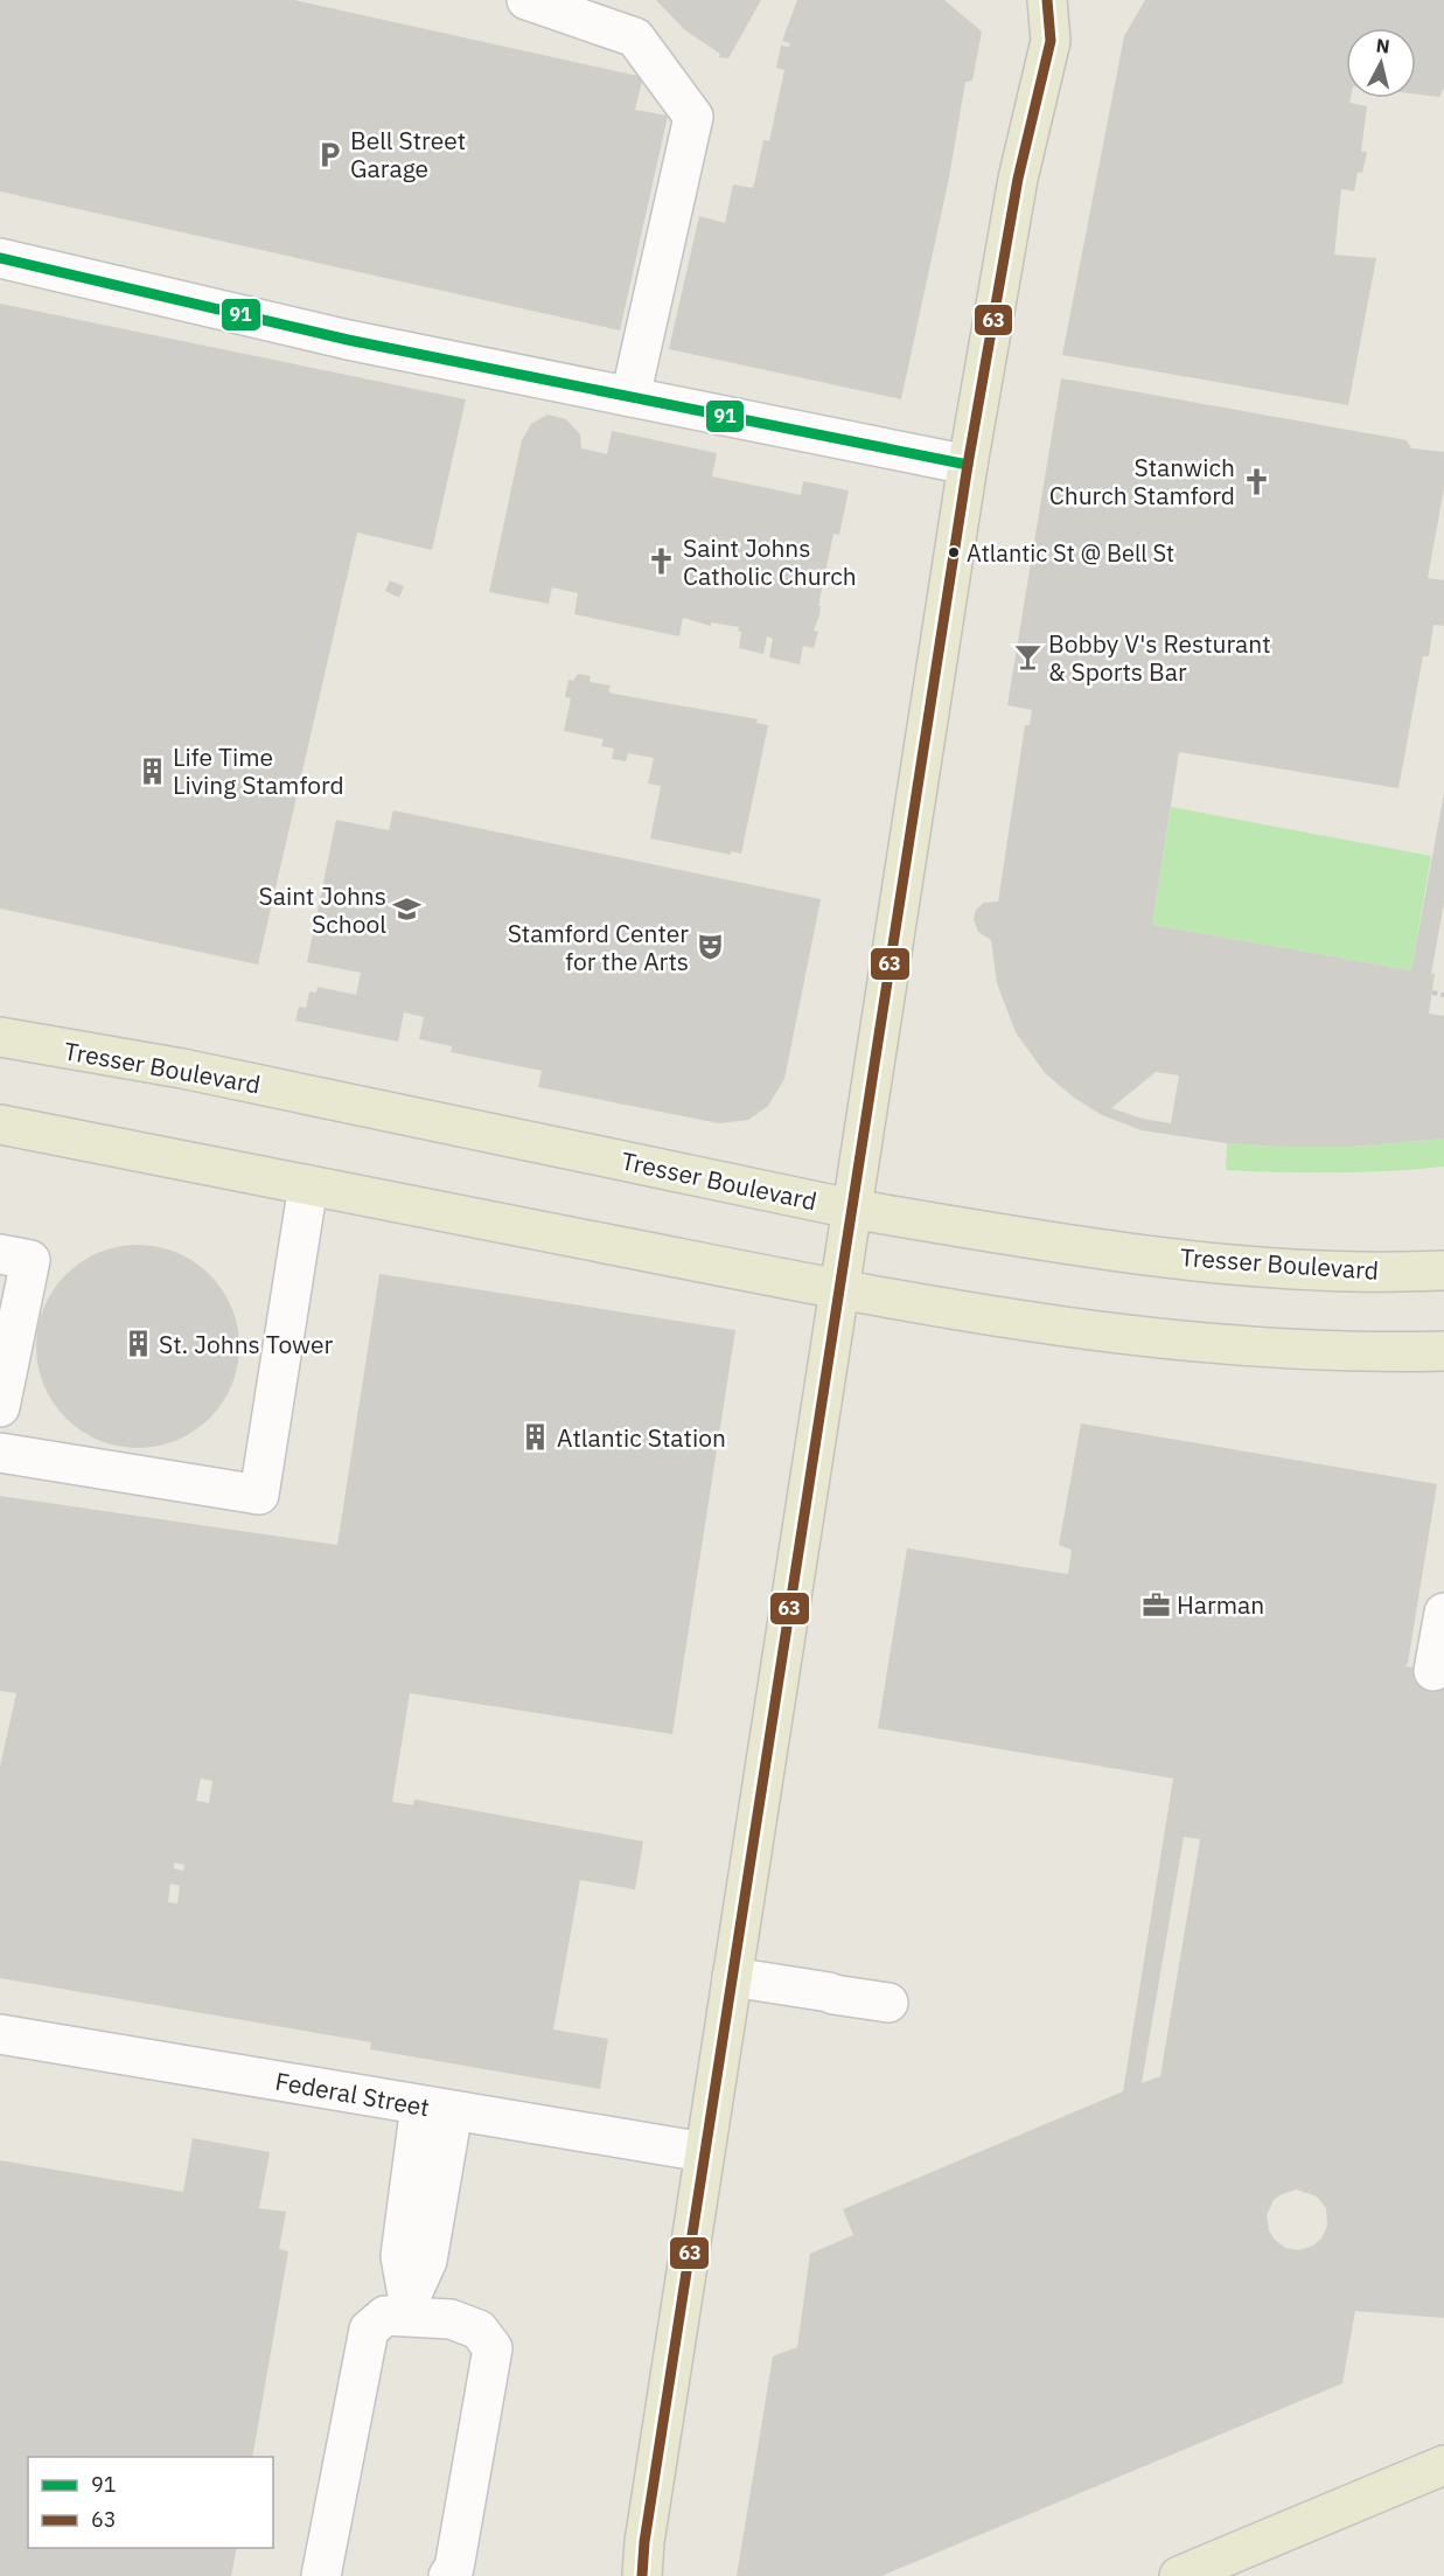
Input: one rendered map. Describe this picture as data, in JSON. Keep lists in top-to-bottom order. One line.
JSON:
{"streets":{"main road":["Tresser Boulevard"],"street":["Federal Street"]},"places":{"parking":["Bell Street Garage"],"church":["Stanwich Church Stamford","Saint Johns Catholic Church"],"other":["Atlantic St @ Bell St"],"bar":["Bobby V's Resturant & Sports Bar"],"building":["Life Time Living Stamford","St. Johns Tower","Atlantic Station"],"school or university":["Saint Johns School"],"theatre":["Stamford Center for the Arts"],"office":["Harman"]},"lines":["transit line 63","transit line 91"],"legend":["91","63"],"north":"top"}
